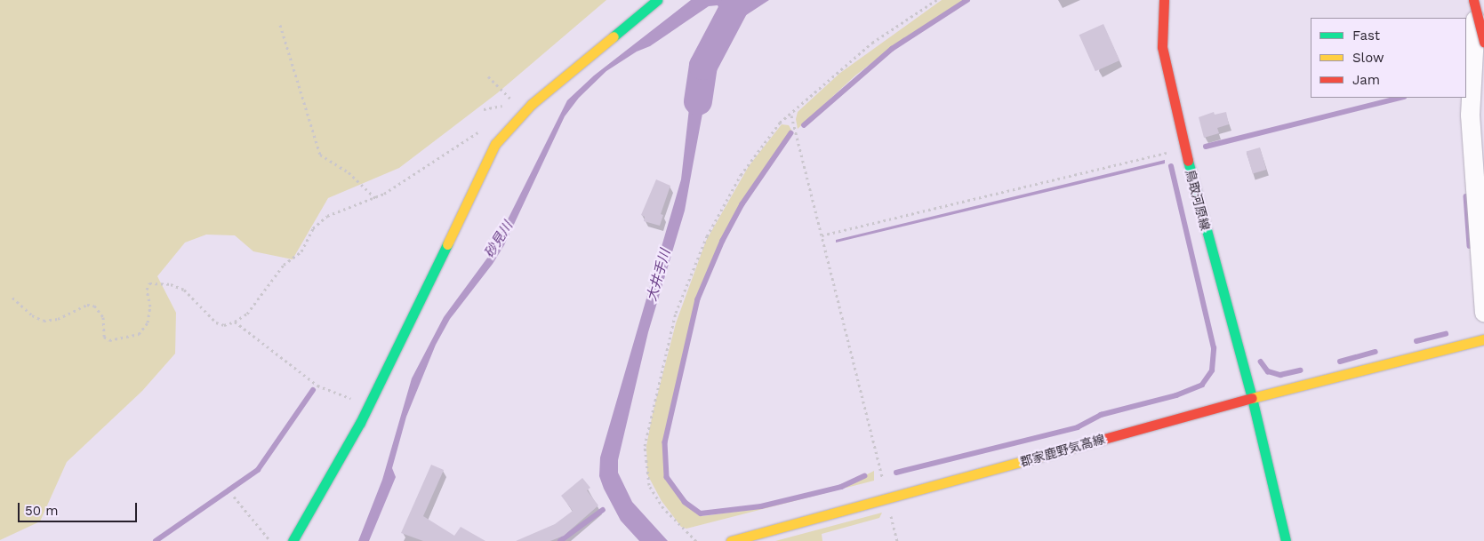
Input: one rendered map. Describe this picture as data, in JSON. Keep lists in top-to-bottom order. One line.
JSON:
{"streets":{"main road":["鳥取河原線","郡家鹿野気高線"]},"crossings":[["鳥取河原線","郡家鹿野気高線"]],"water":["砂見川","大井手川"],"legend":["Fast","Slow","Jam"],"scale_bar":"50 m"}
